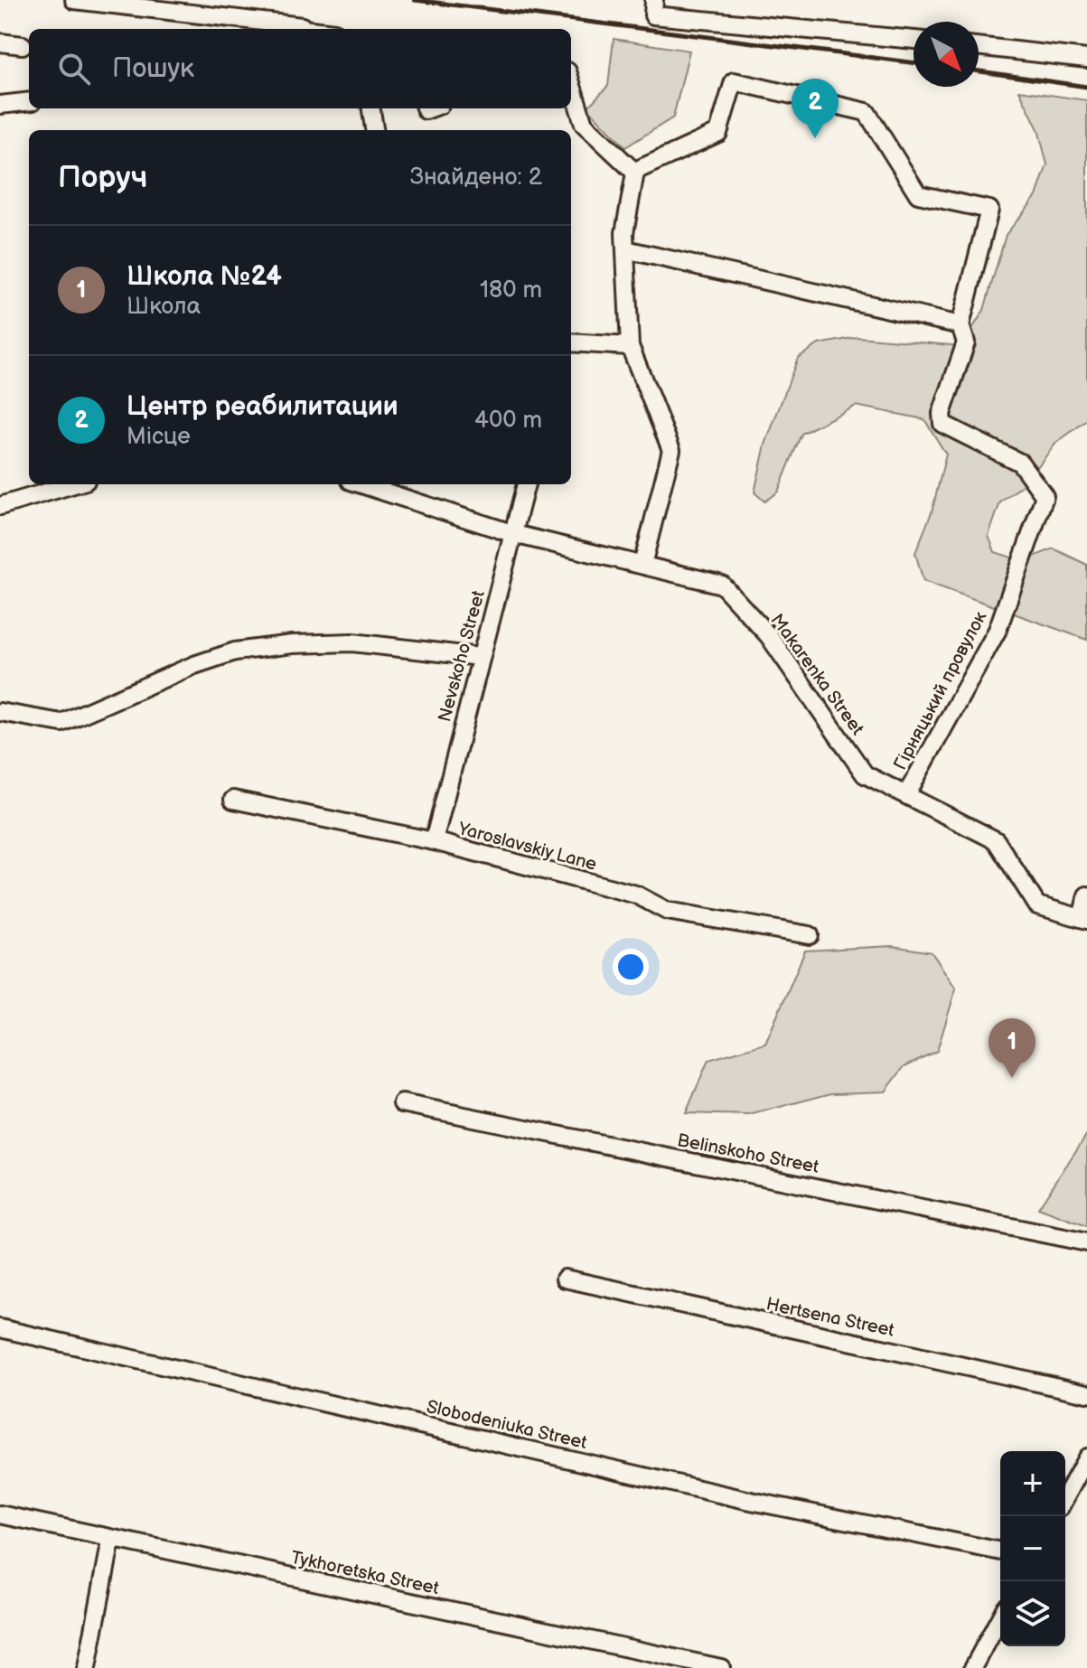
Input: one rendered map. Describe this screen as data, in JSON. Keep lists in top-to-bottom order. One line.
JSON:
{"streets":{"street":["Nevskoho Street","Makarenka Street","Гірняцький провулок","Yaroslavskiy Lane","Belinskoho Street","Hertsena Street","Slobodeniuka Street","Tykhoretska Street"]},"crossings":[["Nevskoho Street","Makarenka Street"],["Nevskoho Street","Yaroslavskiy Lane"],["Makarenka Street","Гірняцький провулок"]],"north":"bottom right","page":{"search":"Пошук","pins":["2","1"],"heading":["Поруч","Знайдено: 2"],"list":[{"mark":"1","name":"Школа №24","note":"Школа","value":"180 m"},{"mark":"2","name":"Центр реабилитации","note":"Місце","value":"400 m"}],"map_buttons":["+","−"]}}
